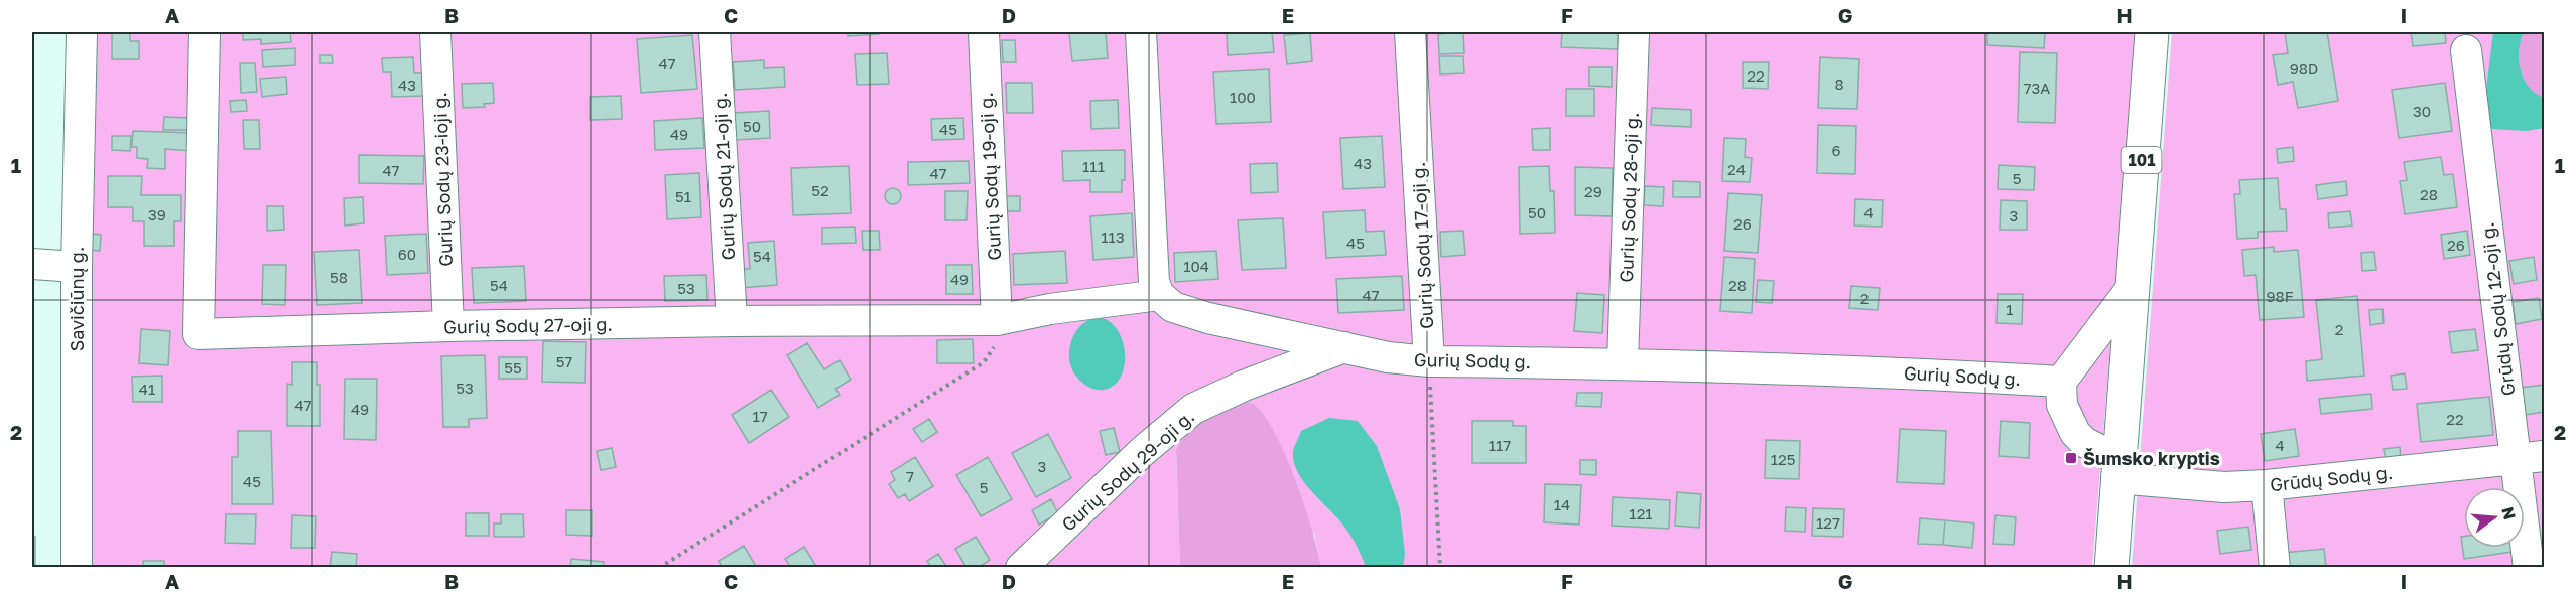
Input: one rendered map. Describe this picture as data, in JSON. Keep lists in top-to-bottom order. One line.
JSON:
{"streets":{"main road":["101"],"street":["Gurių Sodų 21-oji g.","Gurių Sodų 19-oji g.","Gurių Sodų 23-ioji g.","Gurių Sodų 28-oji g.","Gurių Sodų 17-oji g.","Savičiūnų g.","Grūdų Sodų 12-oji g.","Gurių Sodų 27-oji g.","Gurių Sodų g.","Gurių Sodų 29-oji g.","Grūdų Sodų g."]},"crossings":[["101","Grūdų Sodų g."],["Gurių Sodų 21-oji g.","Gurių Sodų 27-oji g."],["Gurių Sodų 19-oji g.","Gurių Sodų 27-oji g."],["Gurių Sodų 23-ioji g.","Gurių Sodų 27-oji g."],["Gurių Sodų 28-oji g.","Gurių Sodų g."],["Gurių Sodų 17-oji g.","Gurių Sodų g."],["Grūdų Sodų 12-oji g.","Grūdų Sodų g."],["Gurių Sodų 27-oji g.","Gurių Sodų g."],["Gurių Sodų g.","Gurių Sodų 29-oji g."]],"places":{"transit":["Šumsko kryptis"]},"house_numbers":["47","98D","22","8","43","73A","100","30","50","45","49","6","43","111","24","47","47","5","52","29","28","51","50","4","39","3","26","113","45","26","60","54","104","58","49","54","28","53","47","98F","2","1","2","57","55","53","41","47","49","17","22","117","4","125","3","7","45","5","14","121","127"],"north":"right","grid":{"columns":["A","B","C","D","E","F","G","H","I"],"rows":["1","2"]}}
